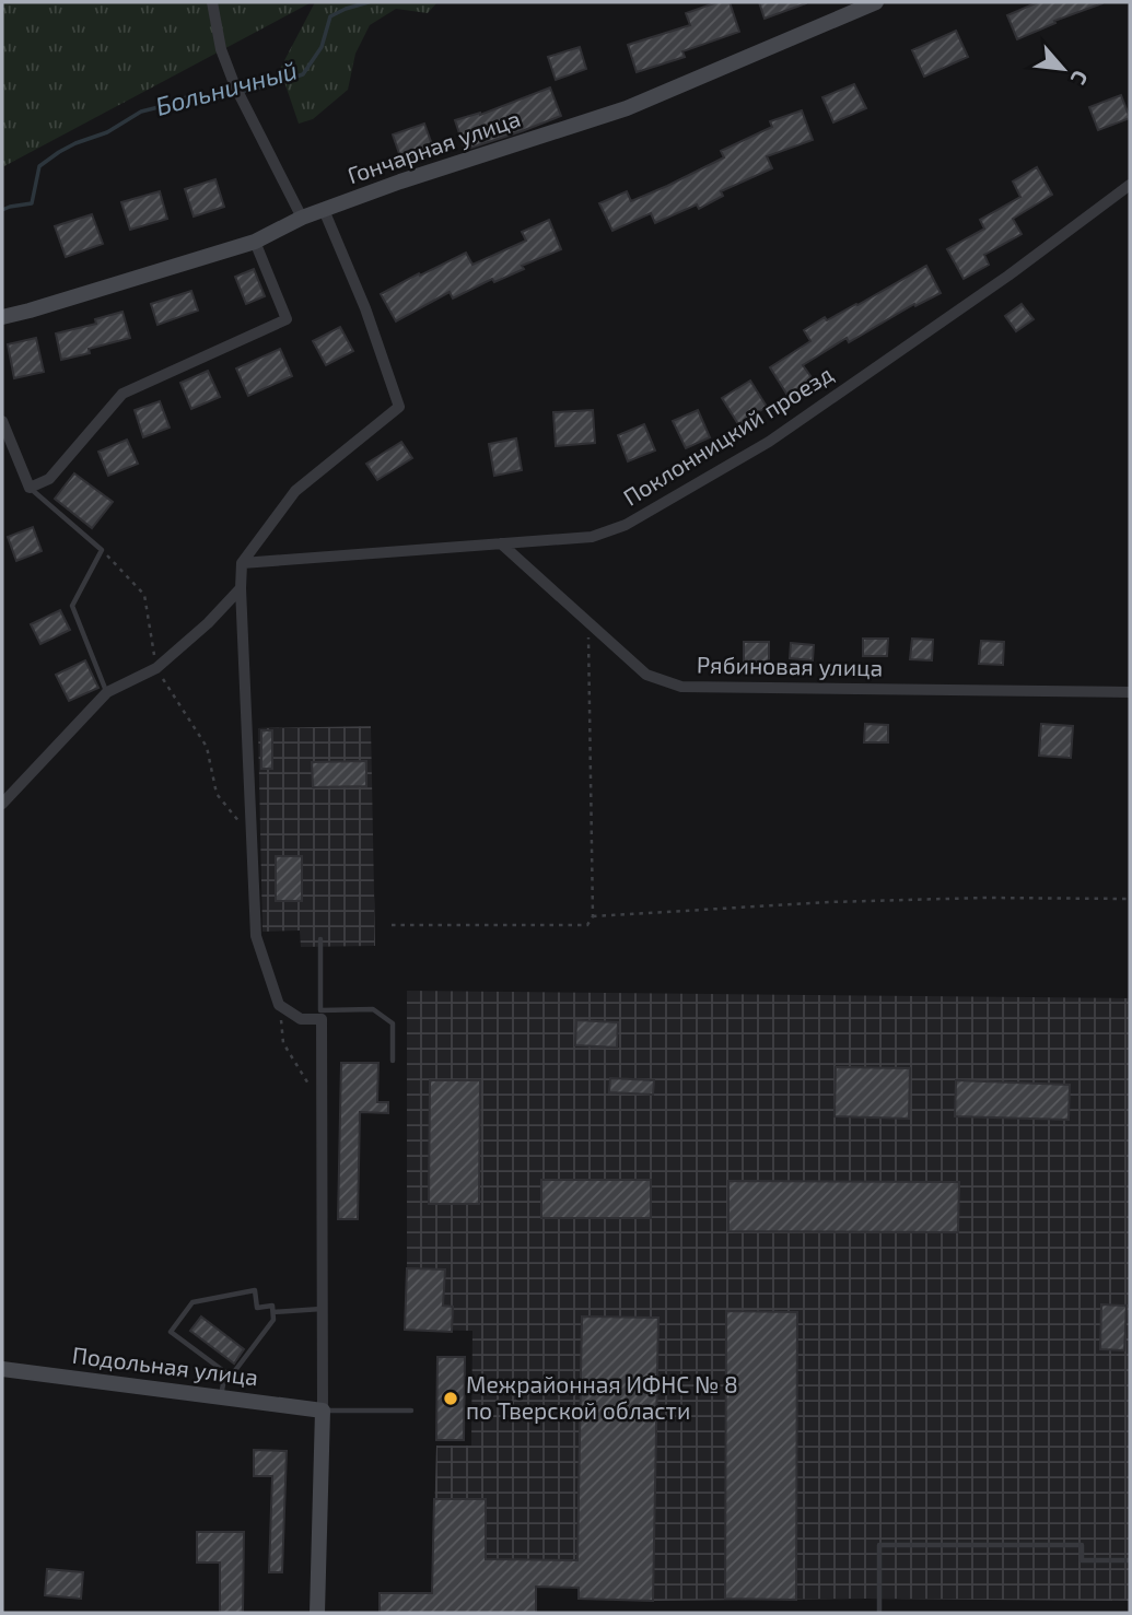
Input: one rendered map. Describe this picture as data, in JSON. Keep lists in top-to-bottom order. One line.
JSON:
{"streets":{"street":["Гончарная улица","Поклонницкий проезд","Рябиновая улица","Подольная улица"]},"crossings":[["Поклонницкий проезд","Рябиновая улица"]],"water":["Больничный"],"places":["Межрайонная ИФНС № 8 по Тверской области"],"north":"bottom right"}
